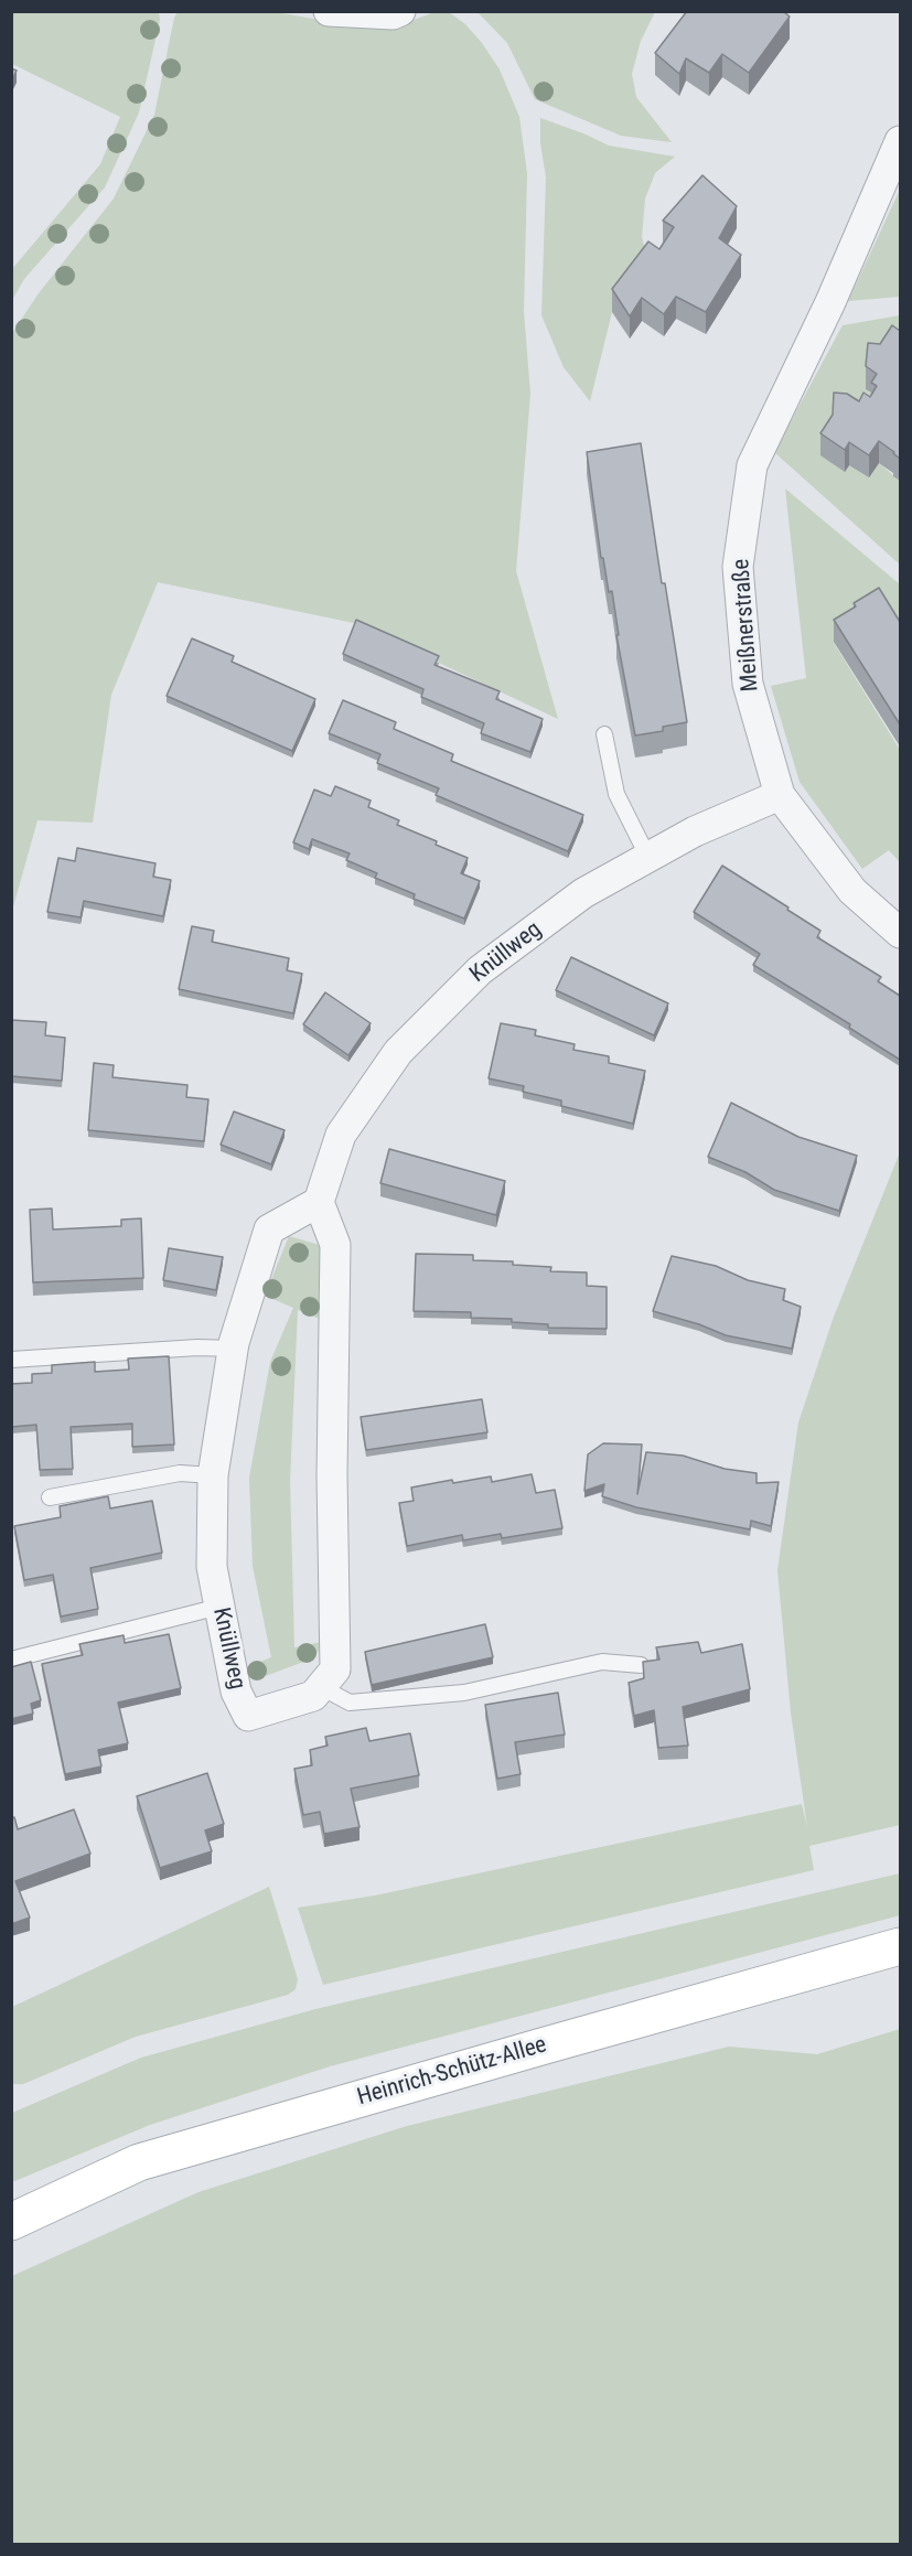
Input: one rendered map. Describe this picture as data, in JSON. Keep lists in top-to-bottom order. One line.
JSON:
{"streets":{"main road":["Heinrich-Schütz-Allee"],"street":["Meißnerstraße","Knüllweg"]},"crossings":[["Meißnerstraße","Knüllweg"]]}
